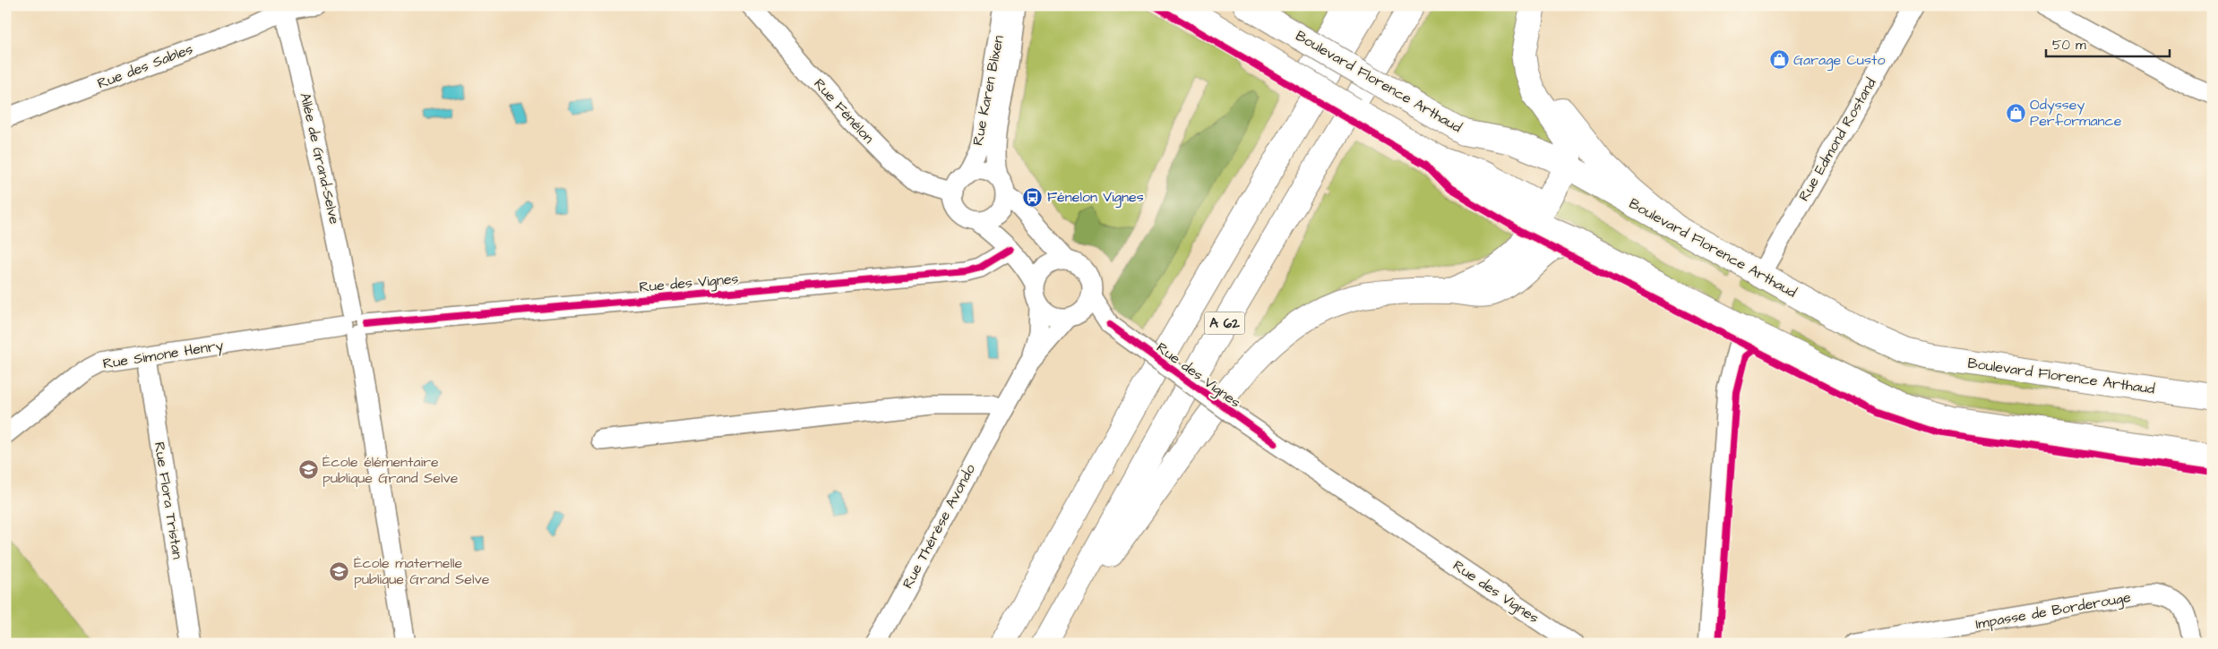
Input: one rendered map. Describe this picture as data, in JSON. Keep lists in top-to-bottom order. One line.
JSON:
{"streets":{"main road":["Boulevard Florence Arthaud","A 62"],"street":["Rue des Sables","Rue Karen Blixen","Rue Fénélon","Rue Edmond Rostand","Allée de Grand-Selve","Rue des Vignes","Rue Simone Henry","Rue Flora Tristan","Rue Thérèse Avondo","Impasse de Borderouge"]},"crossings":[["Rue des Sables","Allée de Grand-Selve"],["Boulevard Florence Arthaud","Rue Edmond Rostand"],["Rue Karen Blixen","Rue Fénélon"],["Allée de Grand-Selve","Rue des Vignes"],["Allée de Grand-Selve","Rue Simone Henry"],["Rue des Vignes","Rue Simone Henry"],["Rue Simone Henry","Rue Flora Tristan"]],"places":{"shop":["Garage Custo","Odyssey Performance"],"bus stop":["Fénelon Vignes"],"school or university":["École élémentaire publique Grand Selve","École maternelle publique Grand Selve"]},"scale_bar":"50 m"}
